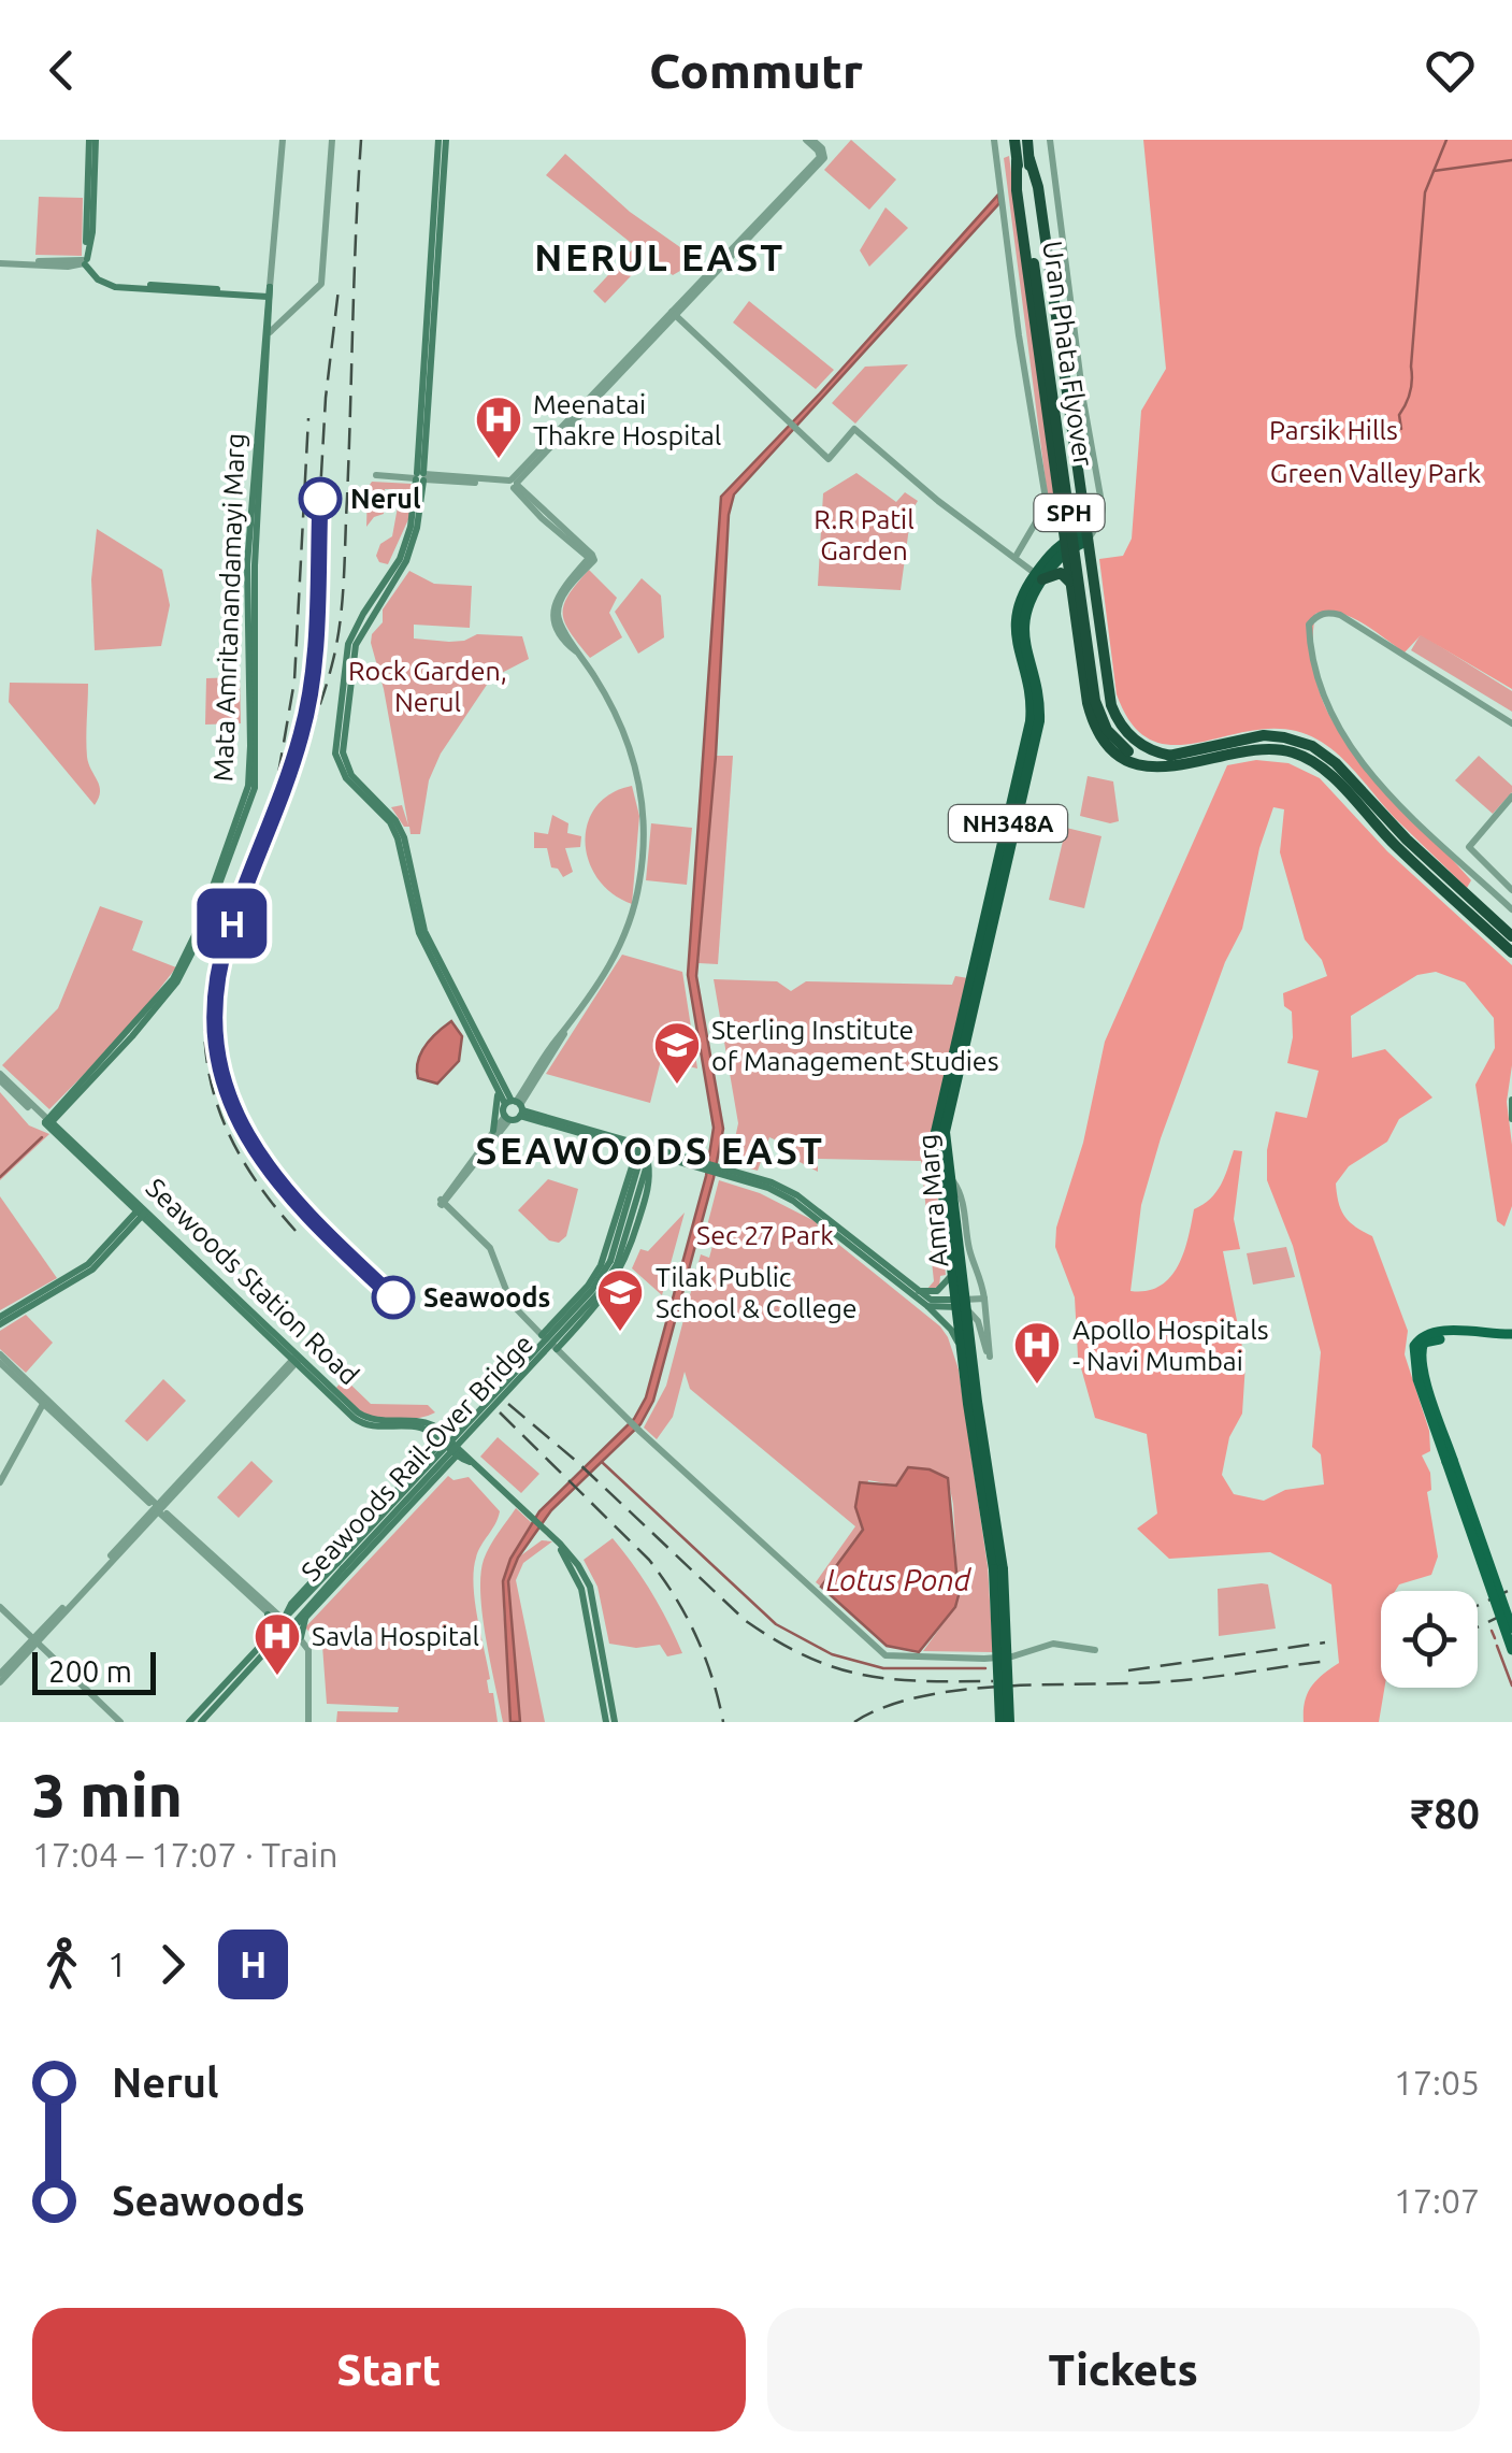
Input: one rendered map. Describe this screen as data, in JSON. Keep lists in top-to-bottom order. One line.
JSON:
{"streets":{"highway":["Uran Phata Flyover","SPH","NH348A","Amra Marg"],"main road":["Mata Amritanandamayi Marg","Seawoods Station Road","Seawoods Rail-Over Bridge"]},"crossings":[["Uran Phata Flyover","SPH"],["Mata Amritanandamayi Marg","Seawoods Station Road"],["NH348A","Amra Marg"]],"districts":["NERUL EAST","SEAWOODS EAST"],"water":["Lotus Pond"],"parks":["Parsik Hills","Green Valley Park","R.R Patil Garden","Rock Garden, Nerul","Sec 27 Park"],"places":{"hospital":["Meenatai Thakre Hospital","Apollo Hospitals - Navi Mumbai","Savla Hospital"],"other":["Nerul","Seawoods"],"school or university":["Sterling Institute of Management Studies","Tilak Public School & College"]},"scale_bar":"200 m","page":{"header":"Commutr","on_map":"H","scale":"200 m","heading":["3 min","17:04 – 17:07 · Train","₹80"],"legs":["1","H"],"list":[{"name":"Nerul","value":"17:05"},{"name":"Seawoods","value":"17:07"}],"buttons":["Start","Tickets"]}}
